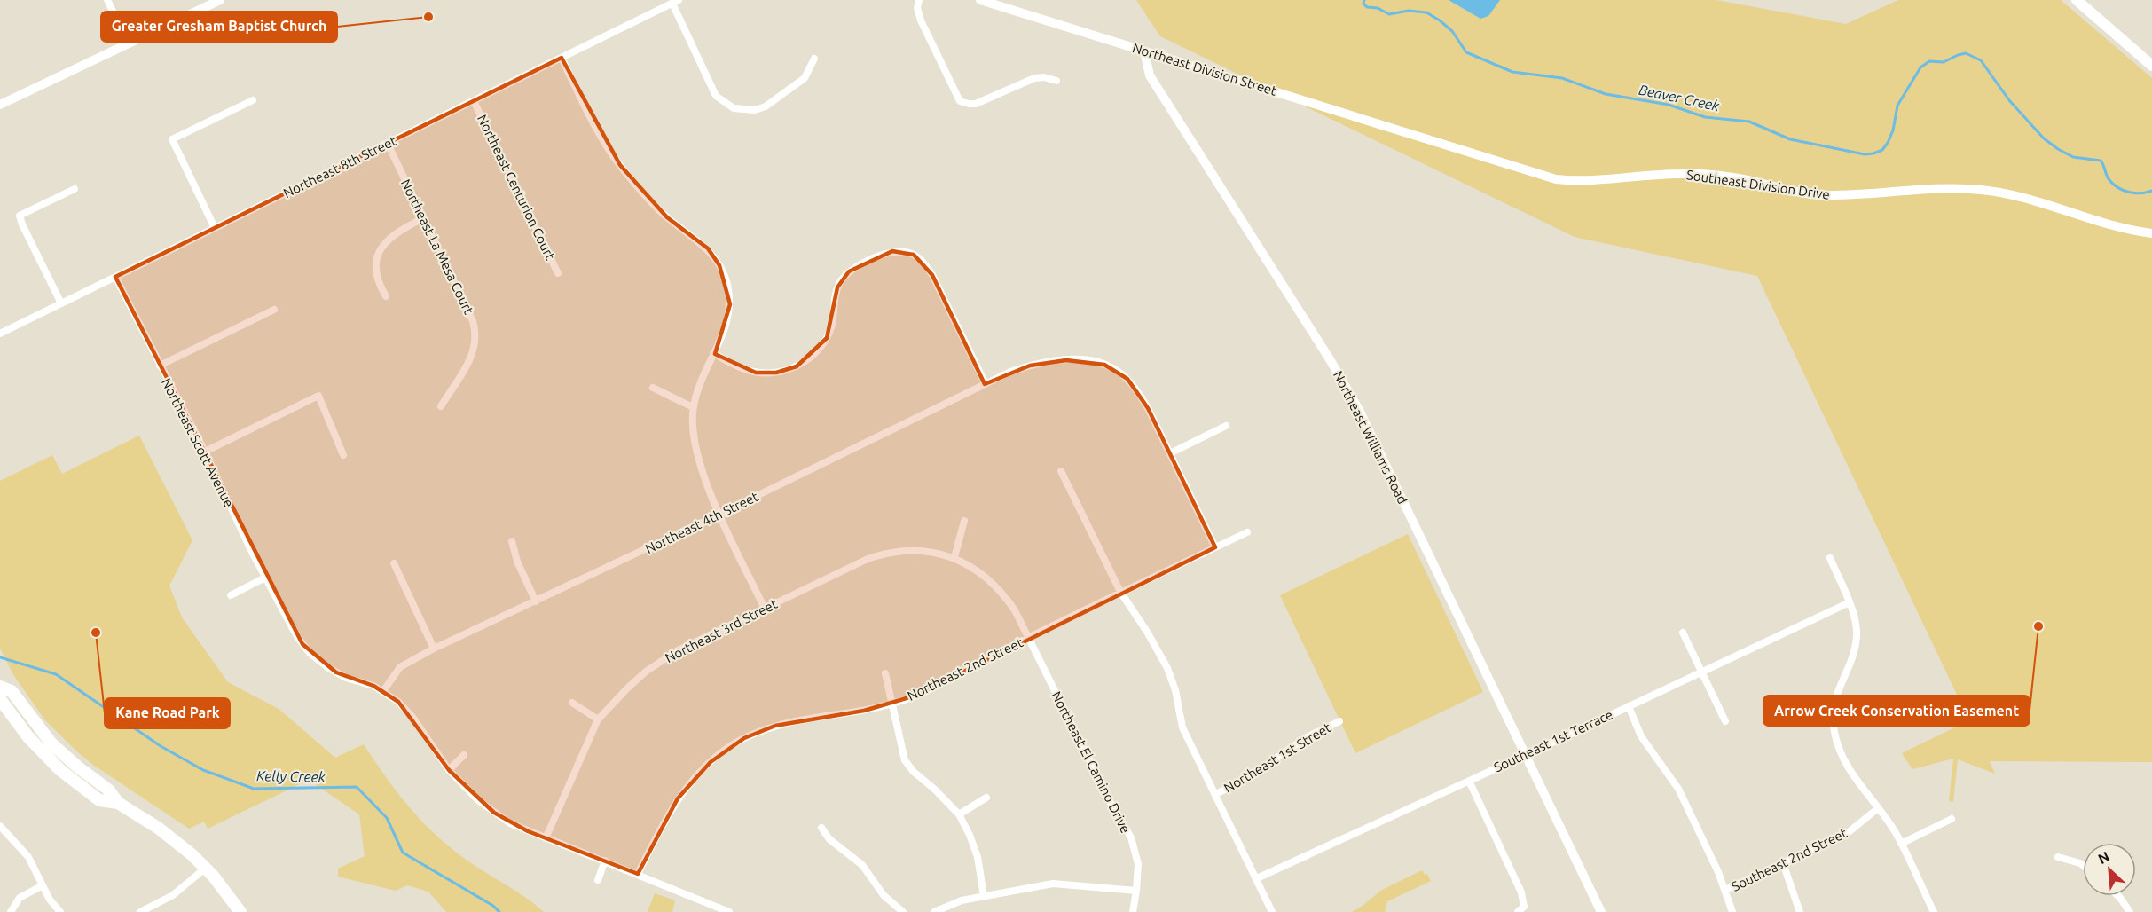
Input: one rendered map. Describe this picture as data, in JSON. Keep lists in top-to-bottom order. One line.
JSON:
{"streets":{"street":["Northeast Division Street","Northeast 8th Street","Southeast Division Drive","Northeast Centurion Court","Northeast La Mesa Court","Northeast Williams Road","Northeast Scott Avenue","Northeast 4th Street","Northeast 3rd Street","Northeast 2nd Street","Southeast 1st Terrace","Northeast 1st Street","Northeast El Camino Drive","Southeast 2nd Street"]},"crossings":[["Northeast Division Street","Southeast Division Drive"],["Northeast Division Street","Northeast Williams Road"],["Northeast 8th Street","Northeast Centurion Court"],["Northeast 8th Street","Northeast La Mesa Court"],["Northeast 8th Street","Northeast Scott Avenue"],["Northeast Williams Road","Southeast 1st Terrace"],["Northeast Scott Avenue","Northeast 4th Street"],["Northeast Scott Avenue","Northeast 3rd Street"],["Northeast Scott Avenue","Northeast 2nd Street"],["Northeast 4th Street","Northeast 2nd Street"],["Northeast 3rd Street","Northeast 2nd Street"],["Northeast 3rd Street","Northeast El Camino Drive"],["Northeast 2nd Street","Northeast El Camino Drive"]],"water":["Beaver Creek","Kelly Creek"],"places":["Greater Gresham Baptist Church","Arrow Creek Conservation Easement","Kane Road Park"],"north":"top left"}
